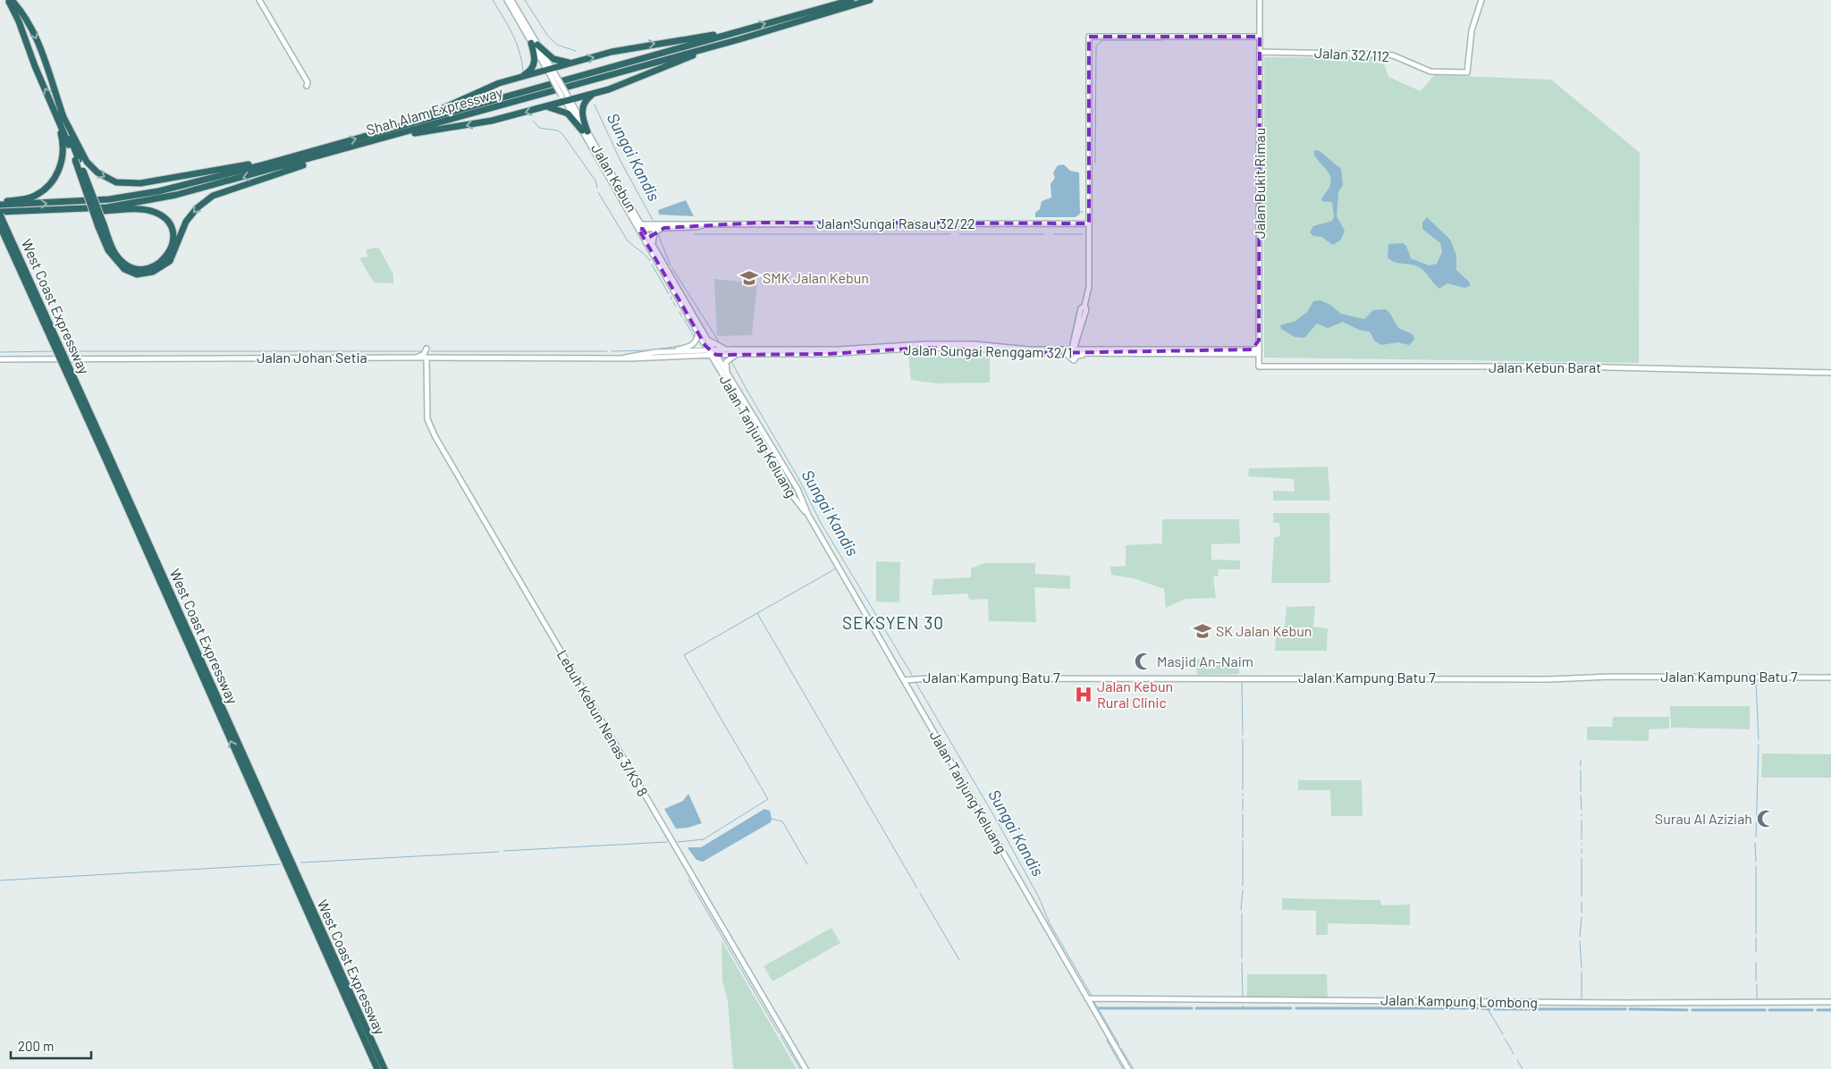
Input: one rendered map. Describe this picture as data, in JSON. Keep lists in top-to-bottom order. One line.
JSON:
{"streets":{"highway":["Shah Alam Expressway","West Coast Expressway"],"main road":["Jalan 32/112","Jalan Kebun","Jalan Bukit Rimau","Jalan Sungai Rasau 32/22","Jalan Sungai Renggam 32/1","Jalan Johan Setia","Jalan Kebun Barat","Jalan Tanjung Keluang","Jalan Kampung Batu 7","Lebuh Kebun Nenas 3/KS 8","Jalan Kampung Lombong"]},"crossings":[["Jalan 32/112","Jalan Bukit Rimau"],["Shah Alam Expressway","West Coast Expressway"],["Jalan Kebun","Jalan Sungai Rasau 32/22"],["Jalan Kebun","Jalan Sungai Renggam 32/1"],["Jalan Kebun","Jalan Johan Setia"],["Jalan Kebun","Jalan Tanjung Keluang"],["Jalan Bukit Rimau","Jalan Sungai Renggam 32/1"],["Jalan Bukit Rimau","Jalan Kebun Barat"],["Jalan Sungai Rasau 32/22","Jalan Sungai Renggam 32/1"],["Jalan Sungai Renggam 32/1","Jalan Johan Setia"],["Jalan Sungai Renggam 32/1","Jalan Tanjung Keluang"],["Jalan Johan Setia","Jalan Tanjung Keluang"],["Jalan Johan Setia","Lebuh Kebun Nenas 3/KS 8"],["Jalan Tanjung Keluang","Jalan Kampung Batu 7"],["Jalan Tanjung Keluang","Jalan Kampung Lombong"]],"districts":["SEKSYEN 30"],"water":["Sungai Kandis"],"places":{"school or university":["SMK Jalan Kebun","SK Jalan Kebun"],"mosque":["Masjid An-Naim","Surau Al Aziziah"],"hospital":["Jalan Kebun Rural Clinic"]},"scale_bar":"200 m"}
